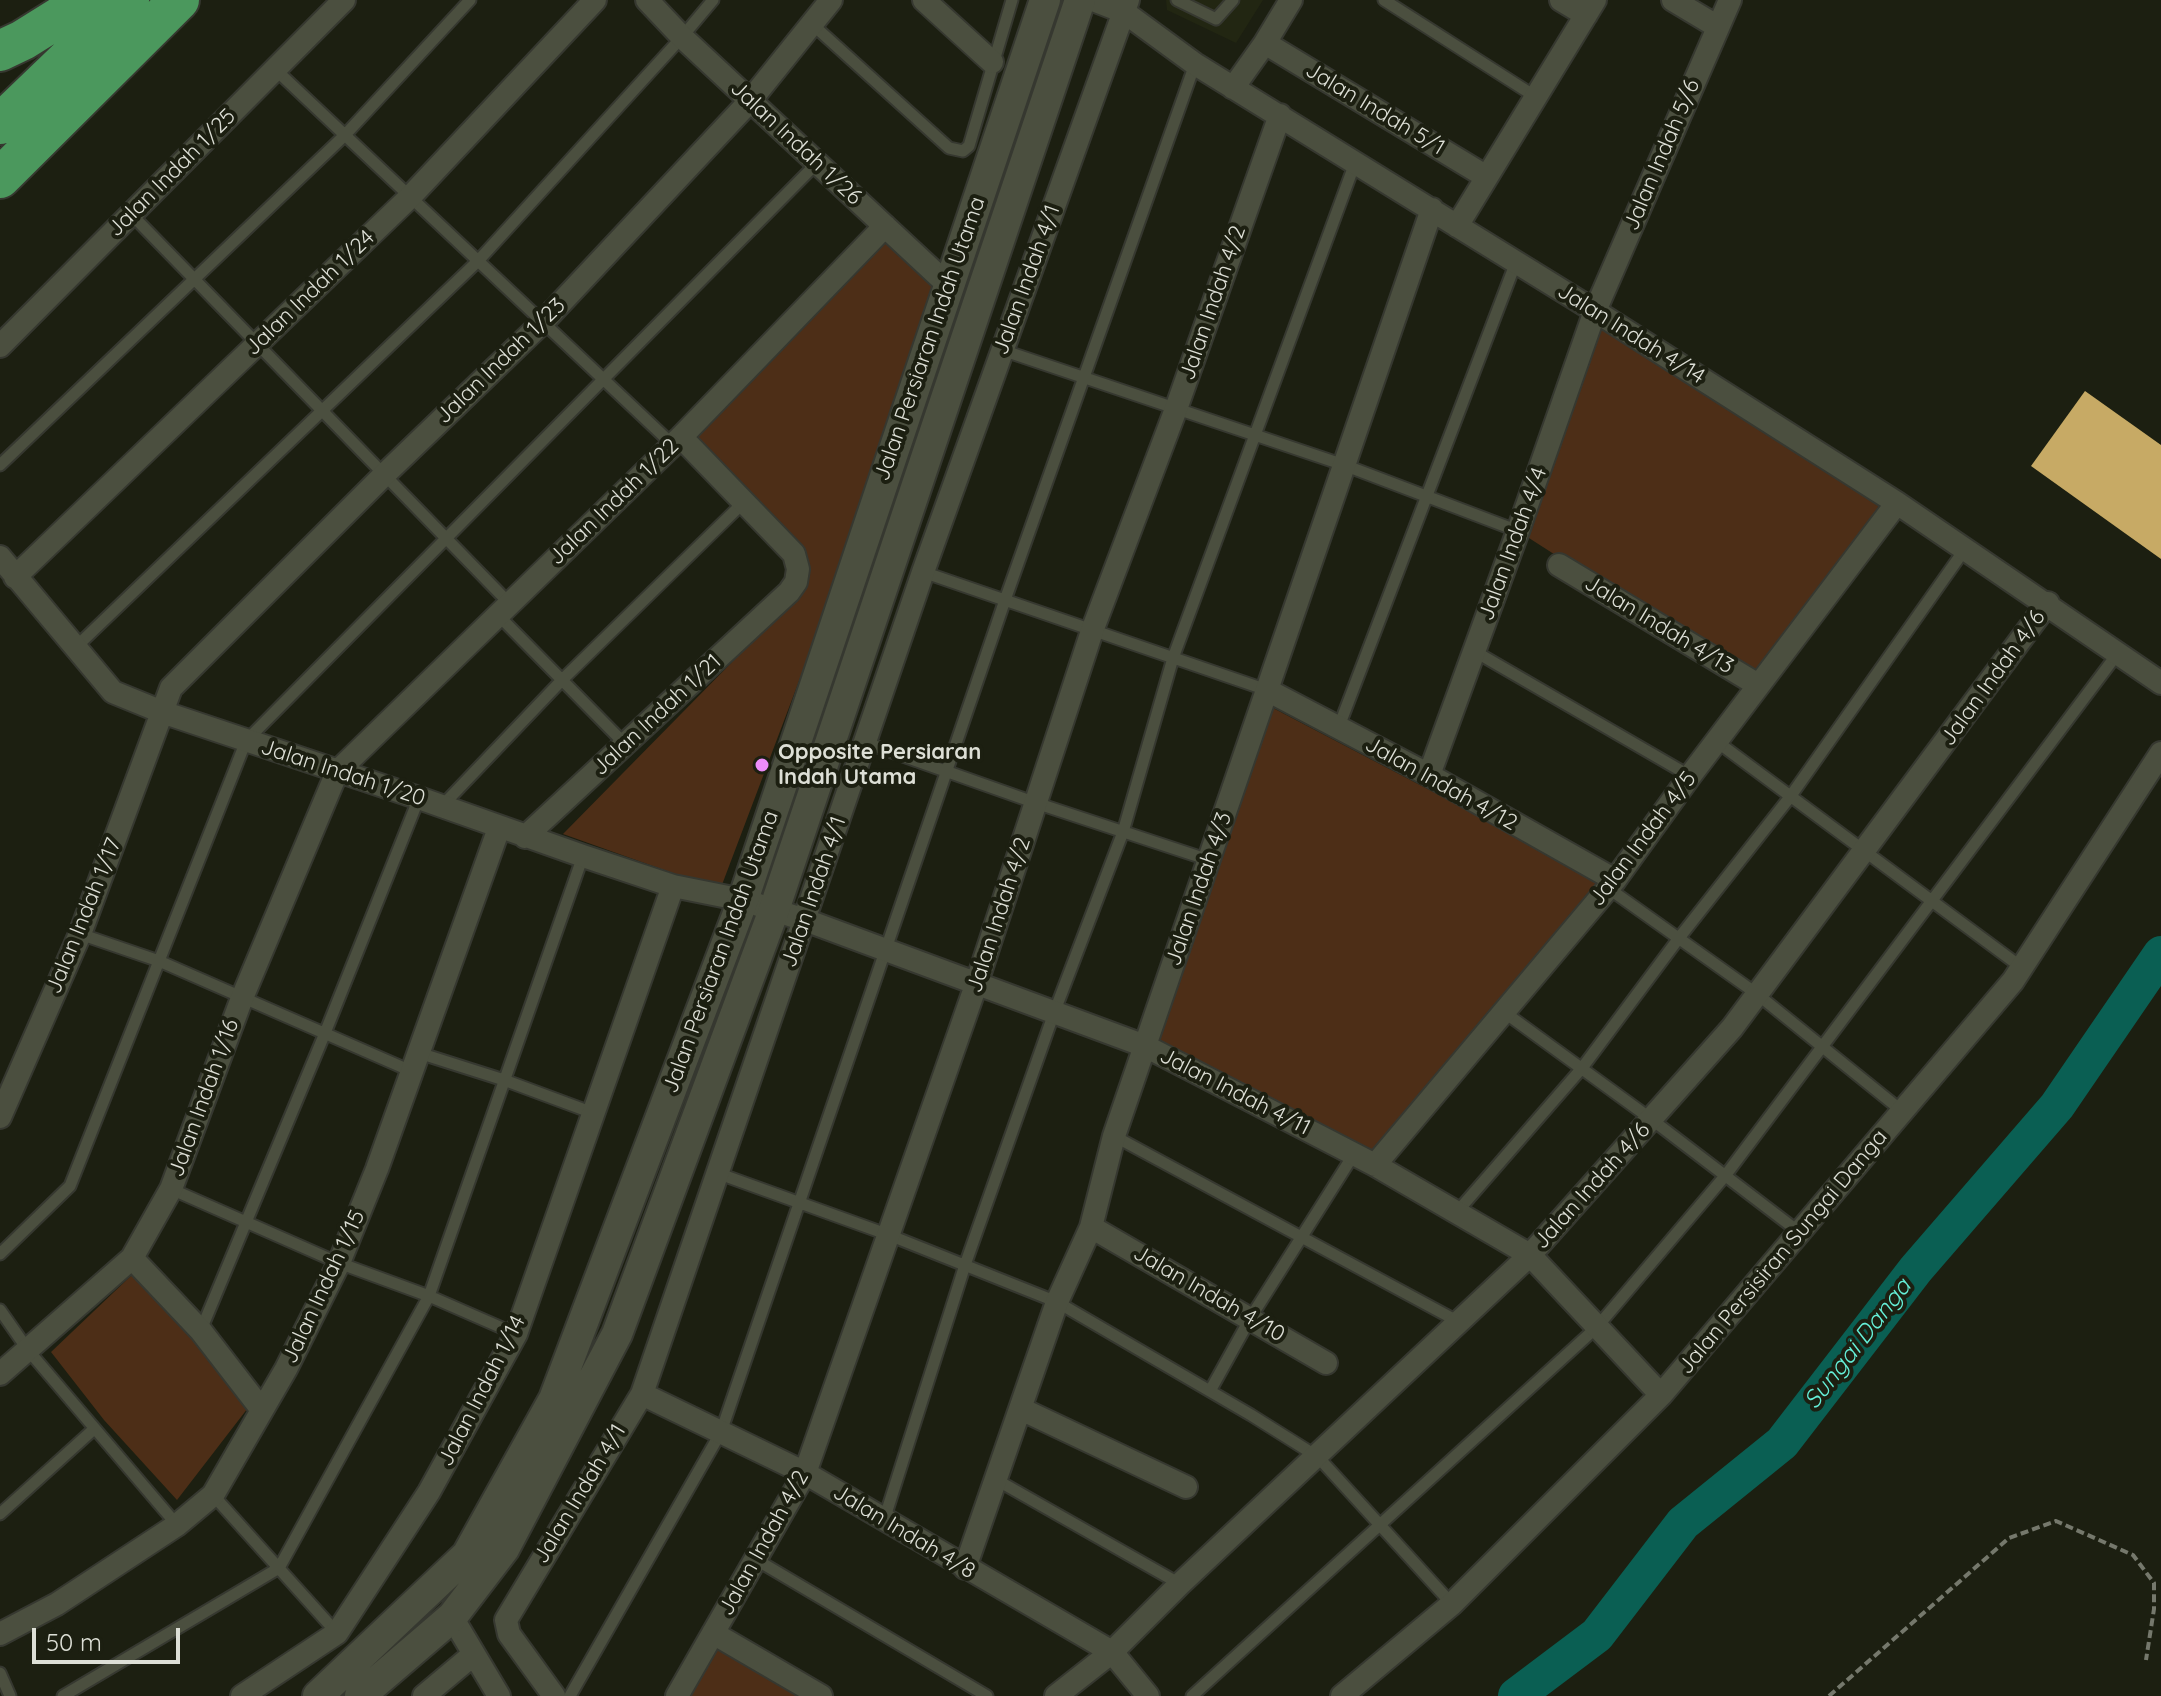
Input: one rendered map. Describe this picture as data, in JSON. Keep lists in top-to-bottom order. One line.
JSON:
{"streets":{"main road":["Jalan Persiaran Indah Utama"],"street":["Jalan Indah 5/1","Jalan Indah 1/26","Jalan Indah 5/6","Jalan Indah 1/25","Jalan Indah 4/1","Jalan Indah 1/24","Jalan Indah 4/2","Jalan Indah 4/14","Jalan Indah 1/23","Jalan Indah 1/22","Jalan Indah 4/4","Jalan Indah 4/13","Jalan Indah 4/6","Jalan Indah 1/21","Jalan Indah 1/20","Jalan Indah 4/12","Jalan Indah 4/5","Jalan Indah 4/3","Jalan Indah 1/17","Jalan Indah 4/11","Jalan Indah 1/16","Jalan Persisiran Sungai Danga","Jalan Indah 1/15","Jalan Indah 4/10","Jalan Indah 1/14","Jalan Indah 4/8"]},"crossings":[["Jalan Indah 1/26","Jalan Persiaran Indah Utama"],["Jalan Indah 1/26","Jalan Indah 1/23"],["Jalan Indah 1/26","Jalan Indah 1/22"],["Jalan Indah 5/6","Jalan Indah 4/14"],["Jalan Indah 5/6","Jalan Indah 4/4"],["Jalan Indah 4/1","Jalan Indah 4/14"],["Jalan Indah 4/1","Jalan Indah 4/11"],["Jalan Indah 4/1","Jalan Indah 4/8"],["Jalan Indah 1/24","Jalan Indah 1/20"],["Jalan Indah 4/2","Jalan Indah 4/14"],["Jalan Indah 4/2","Jalan Indah 4/11"],["Jalan Indah 4/2","Jalan Indah 4/8"],["Jalan Indah 4/14","Jalan Indah 4/4"],["Jalan Indah 4/14","Jalan Indah 4/6"],["Jalan Indah 4/14","Jalan Indah 4/5"],["Jalan Indah 4/14","Jalan Indah 4/3"],["Jalan Persiaran Indah Utama","Jalan Indah 1/20"],["Jalan Persiaran Indah Utama","Jalan Indah 4/11"],["Jalan Indah 1/23","Jalan Indah 1/20"],["Jalan Indah 1/23","Jalan Indah 1/17"],["Jalan Indah 1/22","Jalan Indah 1/20"],["Jalan Indah 1/22","Jalan Indah 1/16"],["Jalan Indah 4/4","Jalan Indah 4/12"],["Jalan Indah 4/13","Jalan Indah 4/5"],["Jalan Indah 4/6","Jalan Indah 4/11"],["Jalan Indah 4/6","Jalan Indah 4/8"],["Jalan Indah 1/21","Jalan Indah 1/20"],["Jalan Indah 1/20","Jalan Indah 1/17"],["Jalan Indah 1/20","Jalan Indah 4/11"],["Jalan Indah 1/20","Jalan Indah 1/16"],["Jalan Indah 1/20","Jalan Indah 1/15"],["Jalan Indah 1/20","Jalan Indah 1/14"],["Jalan Indah 4/12","Jalan Indah 4/5"],["Jalan Indah 4/12","Jalan Indah 4/3"],["Jalan Indah 4/5","Jalan Indah 4/11"],["Jalan Indah 4/3","Jalan Indah 4/11"],["Jalan Indah 4/3","Jalan Indah 4/10"],["Jalan Indah 4/3","Jalan Indah 4/8"],["Jalan Indah 4/11","Jalan Persisiran Sungai Danga"]],"water":["Sungai Danga"],"places":["Opposite Persiaran Indah Utama"],"scale_bar":"50 m"}
